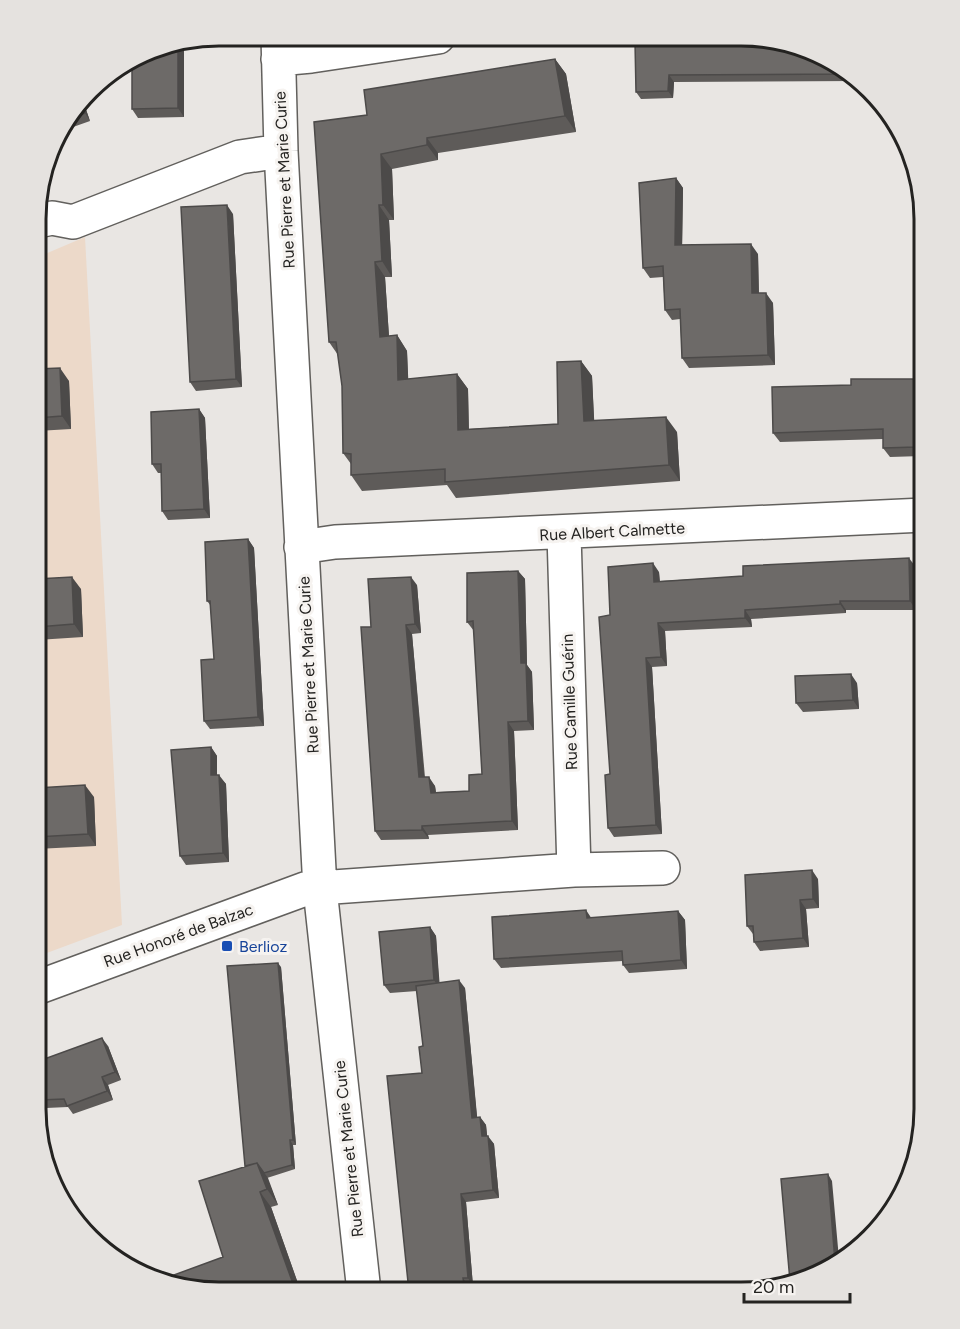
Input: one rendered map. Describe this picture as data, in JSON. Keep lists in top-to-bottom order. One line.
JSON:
{"streets":{"street":["Rue Pierre et Marie Curie","Rue Albert Calmette","Rue Camille Guérin","Rue Honoré de Balzac"]},"crossings":[["Rue Pierre et Marie Curie","Rue Albert Calmette"],["Rue Pierre et Marie Curie","Rue Honoré de Balzac"],["Rue Albert Calmette","Rue Camille Guérin"]],"places":{"transit":["Berlioz"]},"scale_bar":"20 m"}
